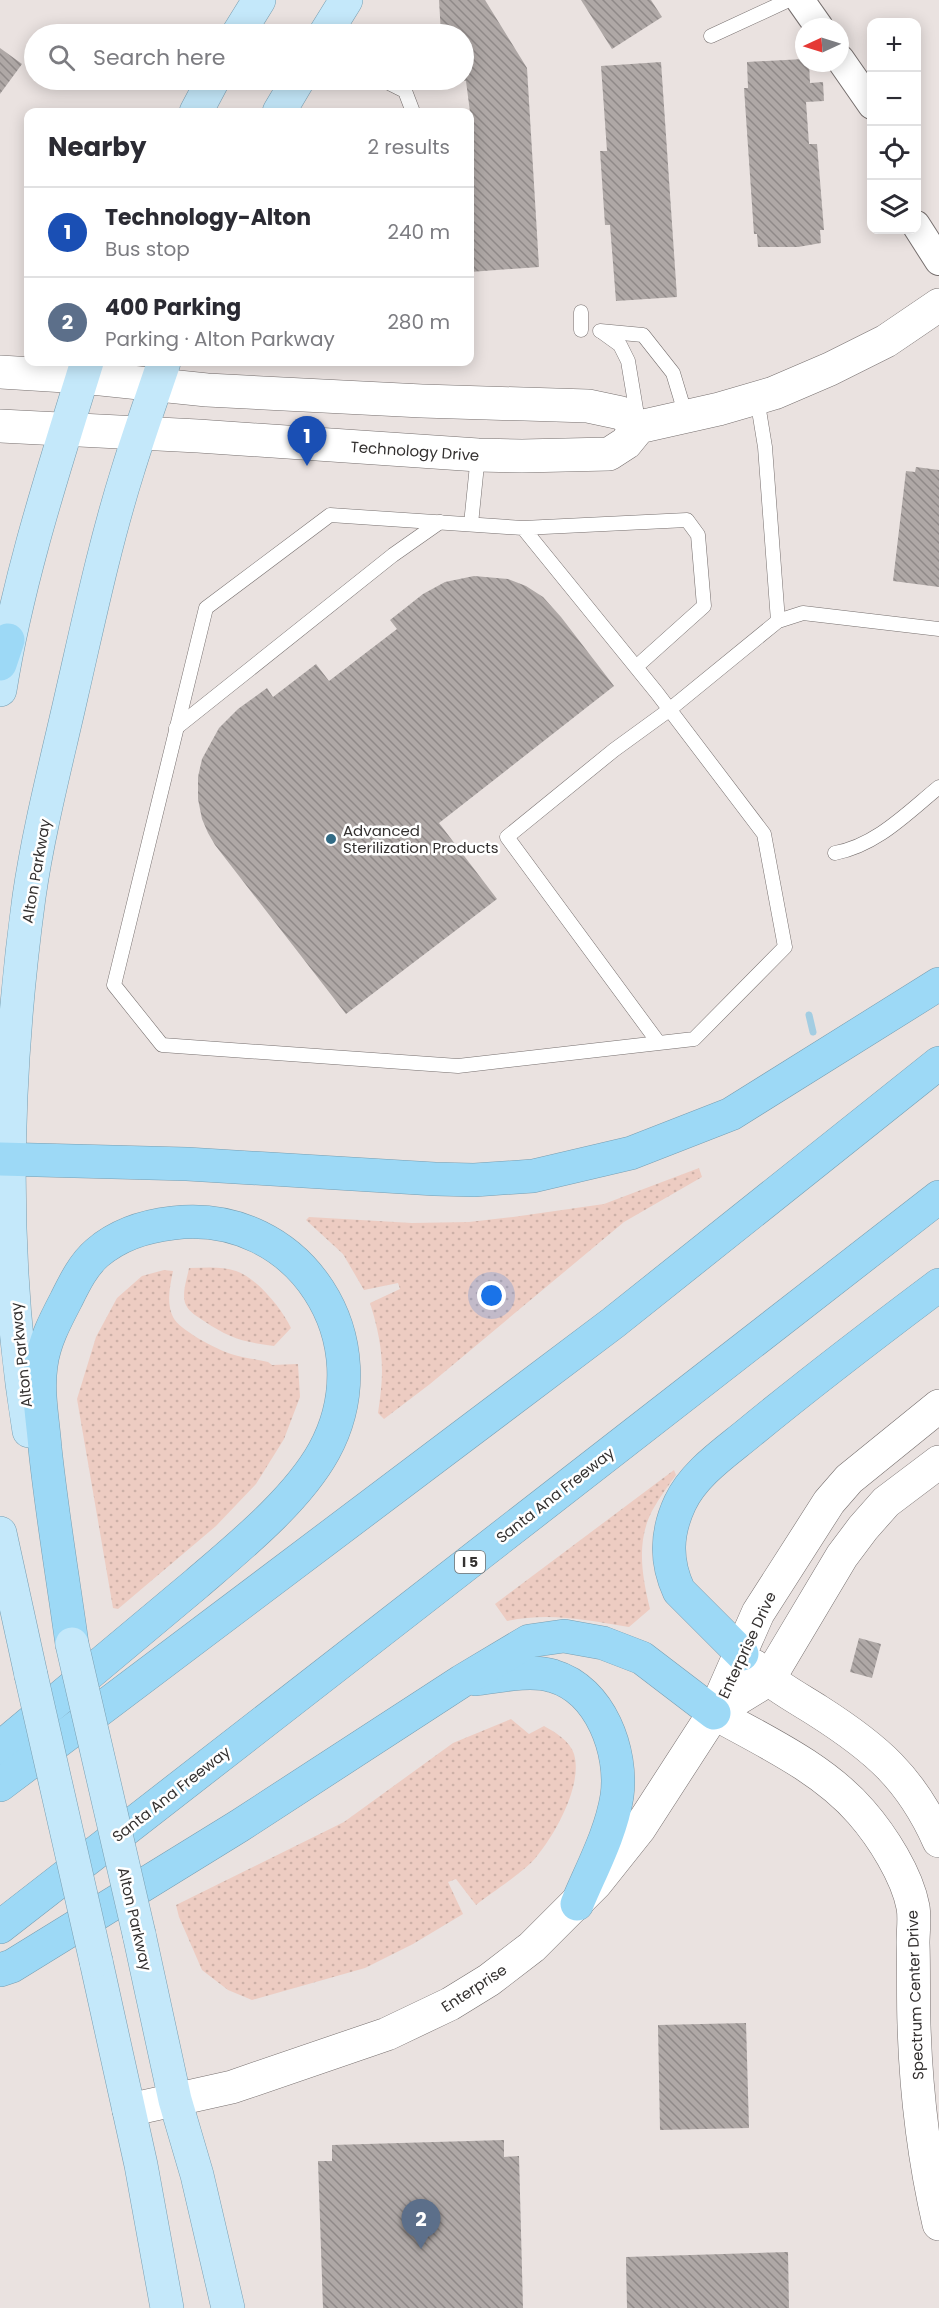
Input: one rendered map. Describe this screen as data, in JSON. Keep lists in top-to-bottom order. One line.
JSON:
{"streets":{"highway":["Santa Ana Freeway","I 5"],"main road":["Alton Parkway"],"street":["Technology Drive","Enterprise Drive","Enterprise","Spectrum Center Drive"]},"crossings":[["Technology Drive","Alton Parkway"],["Alton Parkway","Enterprise"],["Enterprise Drive","Enterprise"],["Enterprise Drive","Spectrum Center Drive"],["Enterprise","Spectrum Center Drive"]],"places":["Advanced Sterilization Products"],"north":"left","page":{"map_buttons":["+","−"],"search":"Search here","heading":["Nearby","2 results"],"list":[{"mark":"1","name":"Technology-Alton","note":"Bus stop","value":"240 m"},{"mark":"2","name":"400 Parking","note":"Parking · Alton Parkway","value":"280 m"}],"pins":["1","2"]}}
